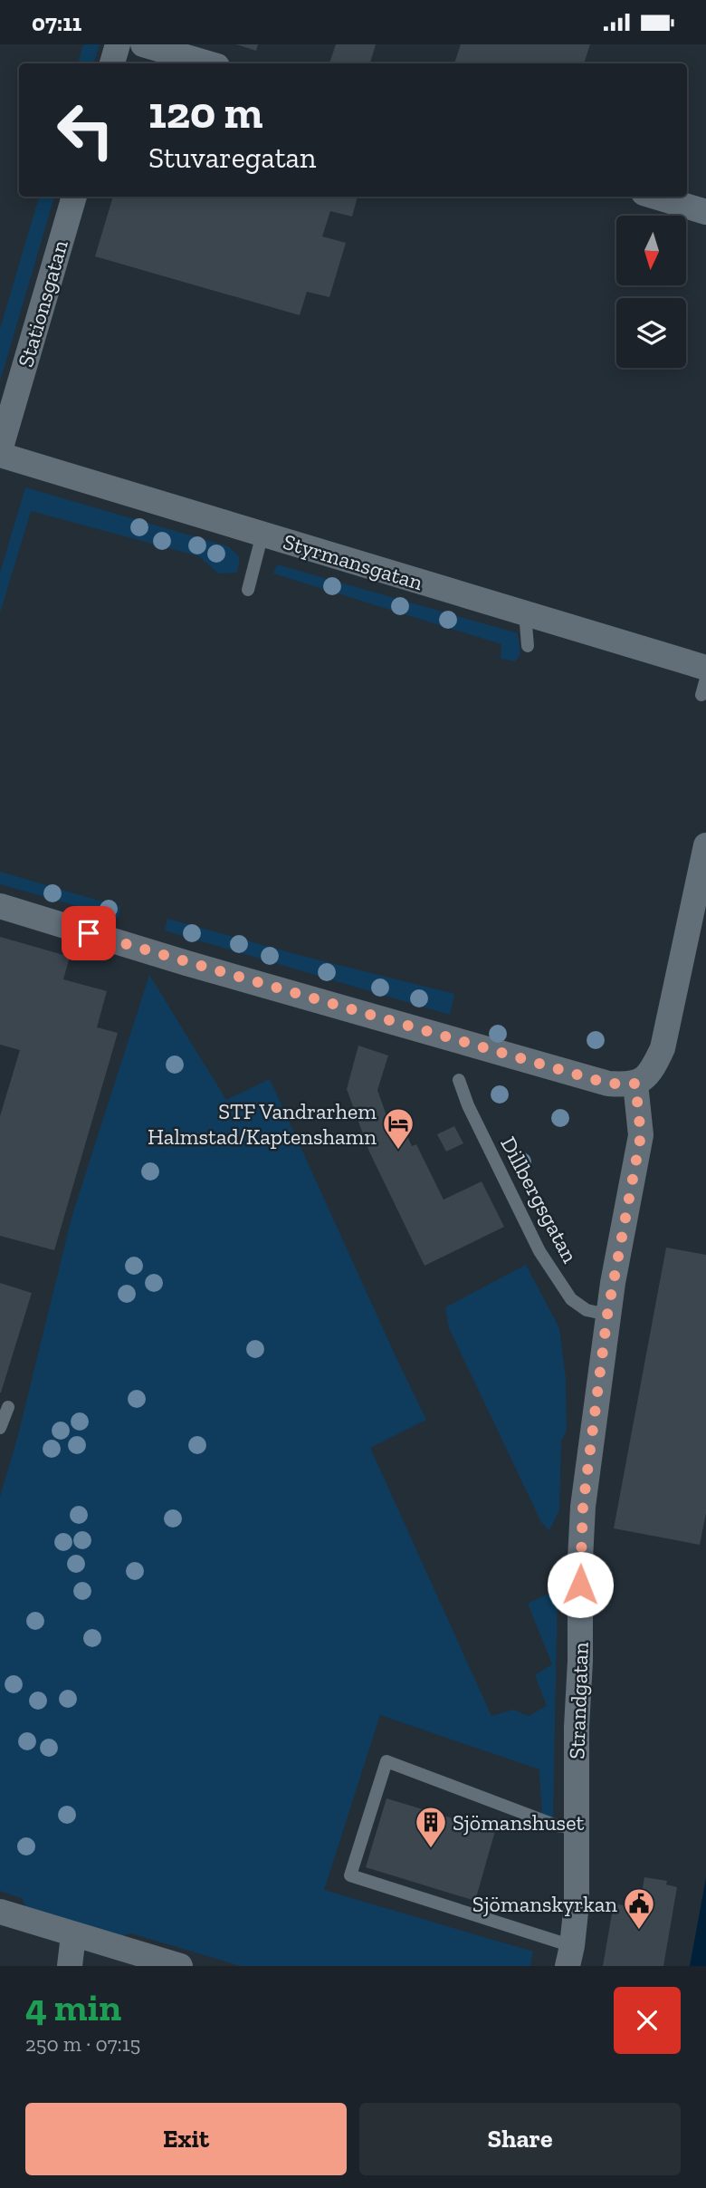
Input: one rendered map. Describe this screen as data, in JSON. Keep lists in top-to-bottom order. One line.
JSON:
{"streets":{"street":["Stationsgatan","Styrmansgatan","Strandgatan"],"lane":["Dillbergsgatan"]},"crossings":[["Stationsgatan","Styrmansgatan"],["Dillbergsgatan","Strandgatan"]],"places":{"hotel":["STF Vandrarhem Halmstad/Kaptenshamn"],"building":["Sjömanshuset"],"public building":["Sjömanskyrkan"]},"north":"bottom","page":{"status":"07:11","turn":["120 m","Stuvaregatan"],"heading":["4 min","250 m · 07:15"],"buttons":["Exit","Share"]}}
